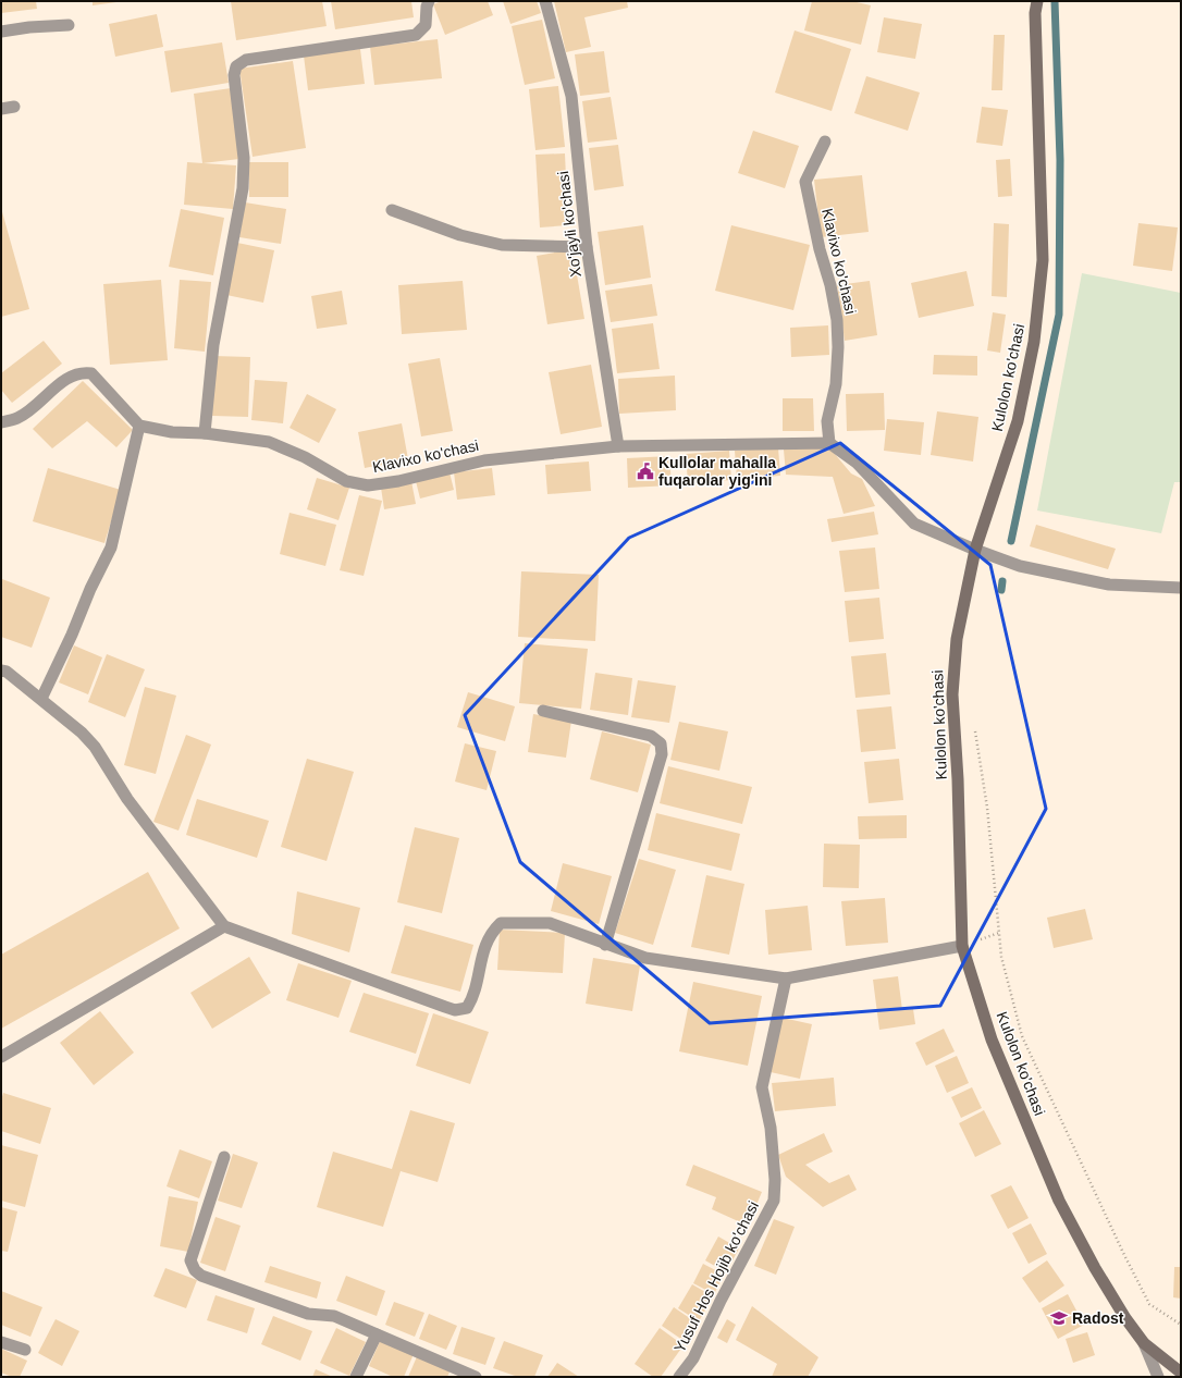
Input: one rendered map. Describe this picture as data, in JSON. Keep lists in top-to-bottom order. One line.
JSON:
{"streets":{"main road":["Kulolon ko'chasi"],"street":["Xo'jayli ko'chasi","Klavixo ko'chasi","Yusuf Hos Hojib ko'chasi"]},"crossings":[["Xo'jayli ko'chasi","Klavixo ko'chasi"]],"places":{"public building":["Kullolar mahalla fuqarolar yig'ini"],"school or university":["Radost"]}}
